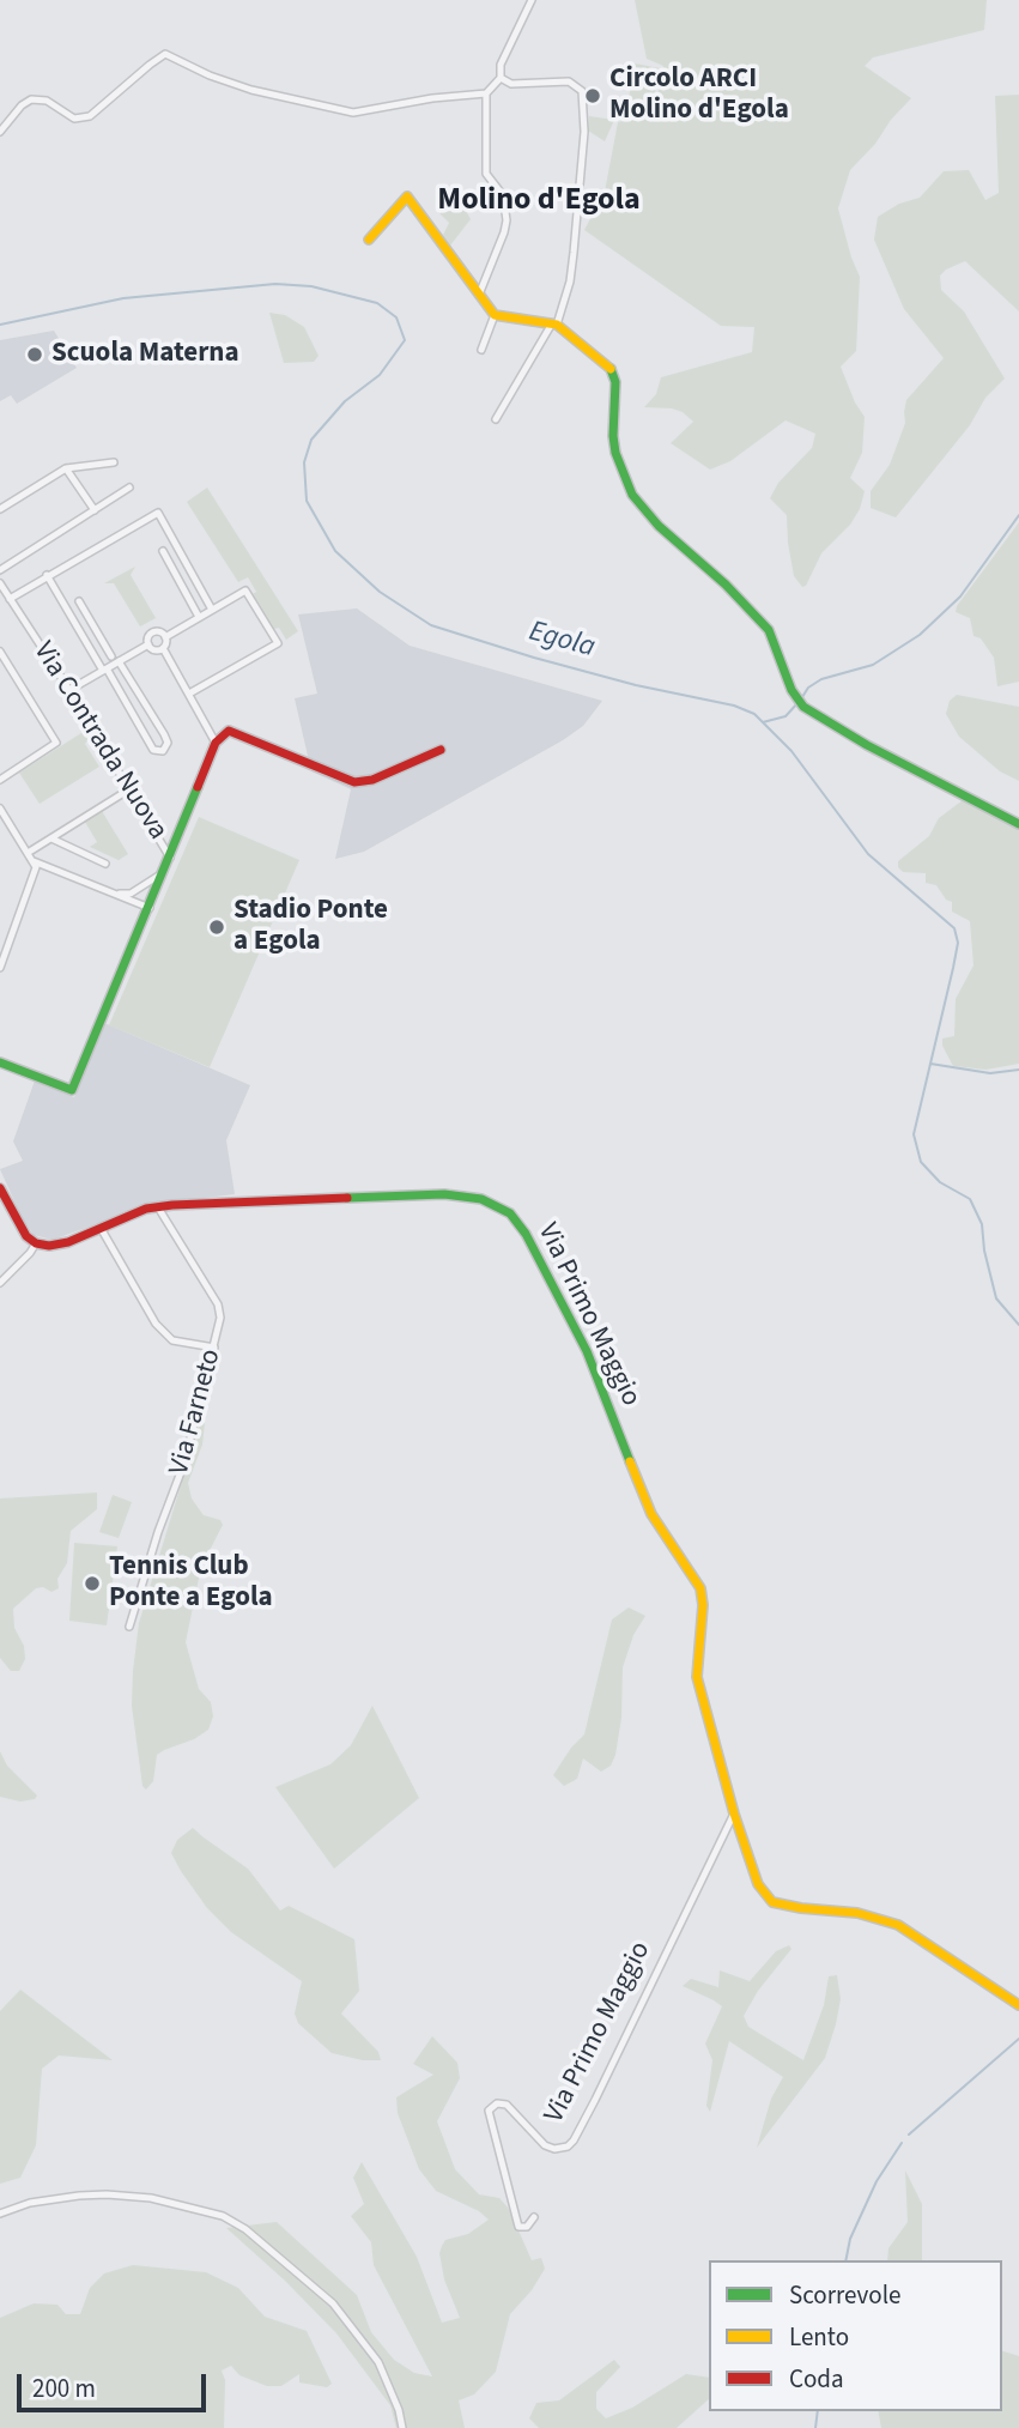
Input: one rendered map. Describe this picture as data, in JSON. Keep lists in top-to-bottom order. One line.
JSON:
{"streets":{"street":["Via Contrada Nuova","Via Primo Maggio","Via Farneto"]},"crossings":[["Via Primo Maggio","Via Farneto"]],"districts":["Molino d'Egola"],"water":["Egola"],"places":["Circolo ARCI Molino d'Egola","Scuola Materna","Stadio Ponte a Egola","Tennis Club Ponte a Egola"],"legend":["Scorrevole","Lento","Coda"],"scale_bar":"200 m"}
